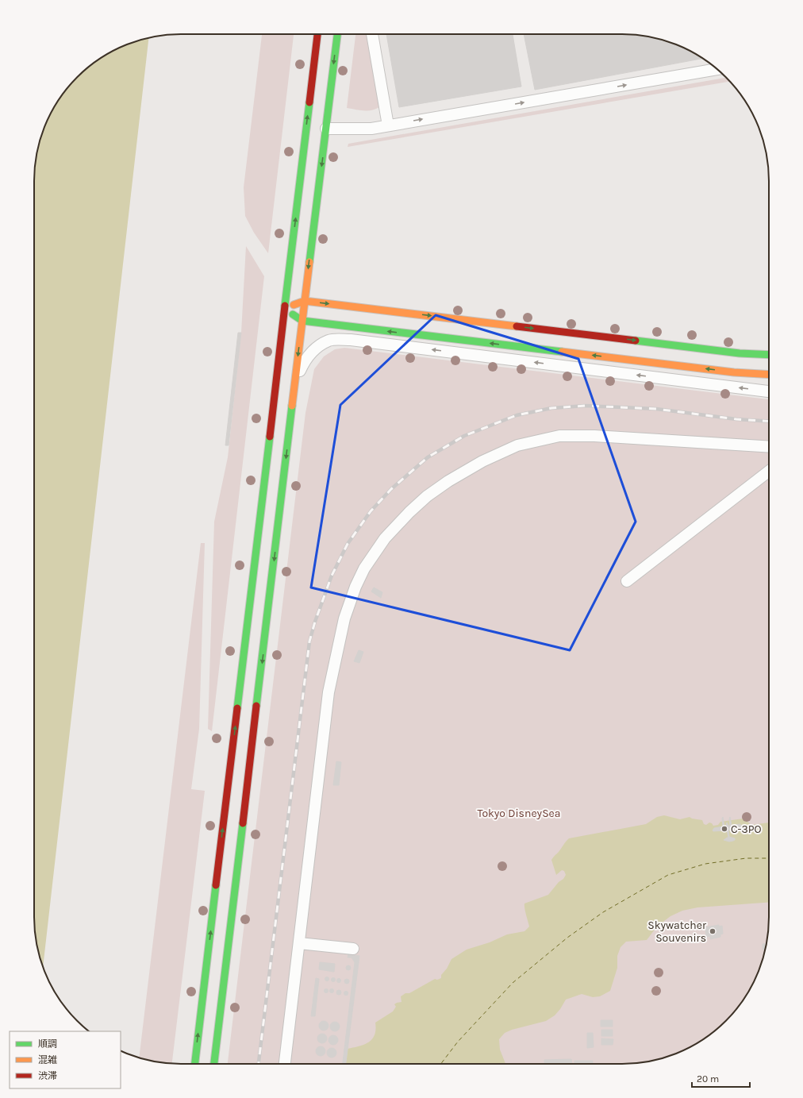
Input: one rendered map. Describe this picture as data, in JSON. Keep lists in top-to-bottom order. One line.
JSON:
{"parks":["Tokyo DisneySea"],"places":["C-3PO","Skywatcher Souvenirs"],"legend":["順調","混雑","渋滞"],"scale_bar":"20 m"}
